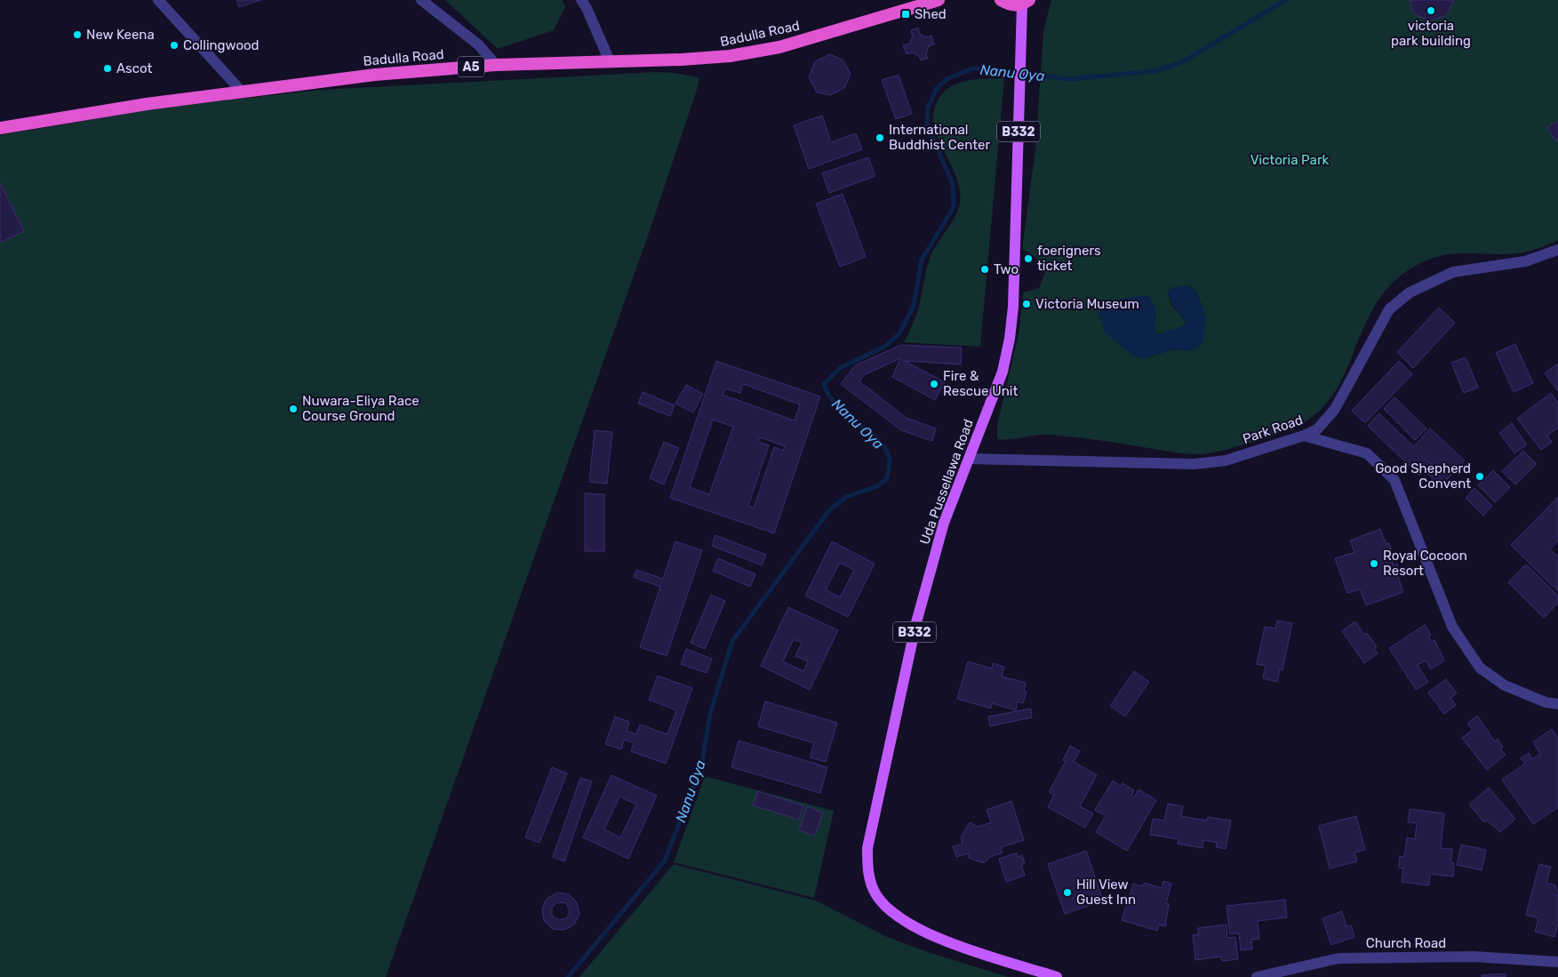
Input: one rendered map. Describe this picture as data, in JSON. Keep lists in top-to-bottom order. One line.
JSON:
{"streets":{"highway":["Badulla Road","A5"],"main road":["B332","Uda Pussellawa Road"],"street":["Park Road","Church Road"]},"crossings":[["Park Road","Uda Pussellawa Road"]],"water":["Nanu Oya"],"parks":["Victoria Park"],"places":{"other":["victoria park building","New Keena","Collingwood","Ascot","International Buddhist Center","foerigners ticket","Two","Victoria Museum","Fire & Rescue Unit","Nuwara-Eliya Race Course Ground","Good Shepherd Convent","Royal Cocoon Resort","Hill View Guest Inn"],"transit":["Shed"]}}
